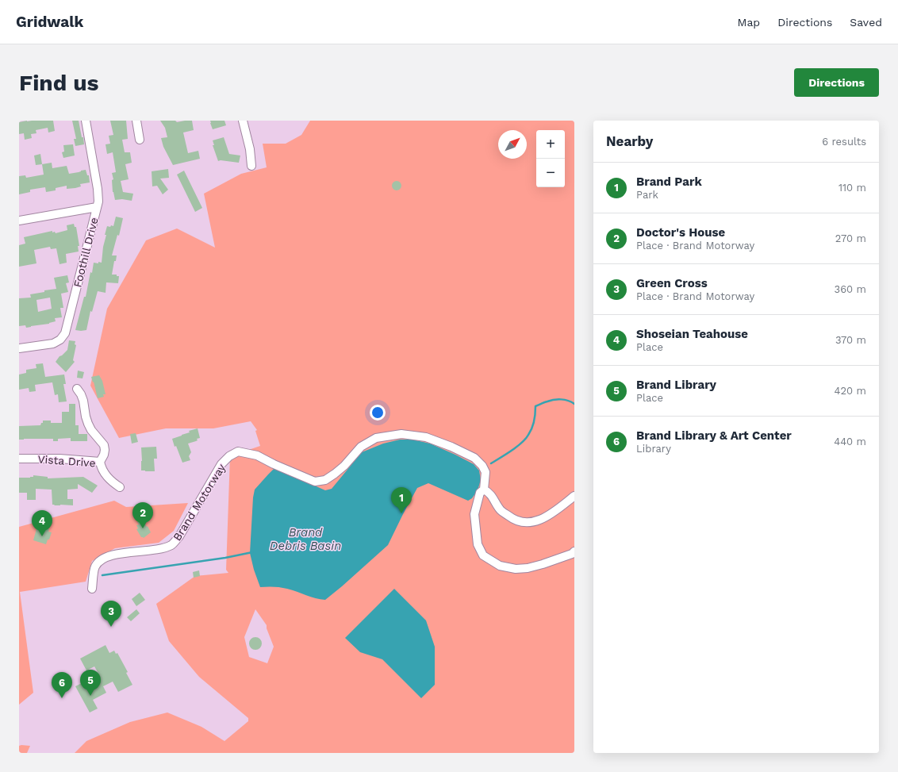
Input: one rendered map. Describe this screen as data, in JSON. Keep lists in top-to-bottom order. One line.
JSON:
{"streets":{"street":["Foothill Drive","Vista Drive","Brand Motorway"]},"water":["Brand Debris Basin"],"north":"top right","page":{"header":"Gridwalk","nav":["Map","Directions","Saved"],"buttons":"Directions","title":"Find us","heading":["Nearby","6 results"],"map_buttons":["+","−"],"list":[{"mark":"1","name":"Brand Park","note":"Park","value":"110 m"},{"mark":"2","name":"Doctor's House","note":"Place · Brand Motorway","value":"270 m"},{"mark":"3","name":"Green Cross","note":"Place · Brand Motorway","value":"360 m"},{"mark":"4","name":"Shoseian Teahouse","note":"Place","value":"370 m"},{"mark":"5","name":"Brand Library","note":"Place","value":"420 m"},{"mark":"6","name":"Brand Library & Art Center","note":"Library","value":"440 m"}],"pins":["1","2","4","3","5","6"]}}
